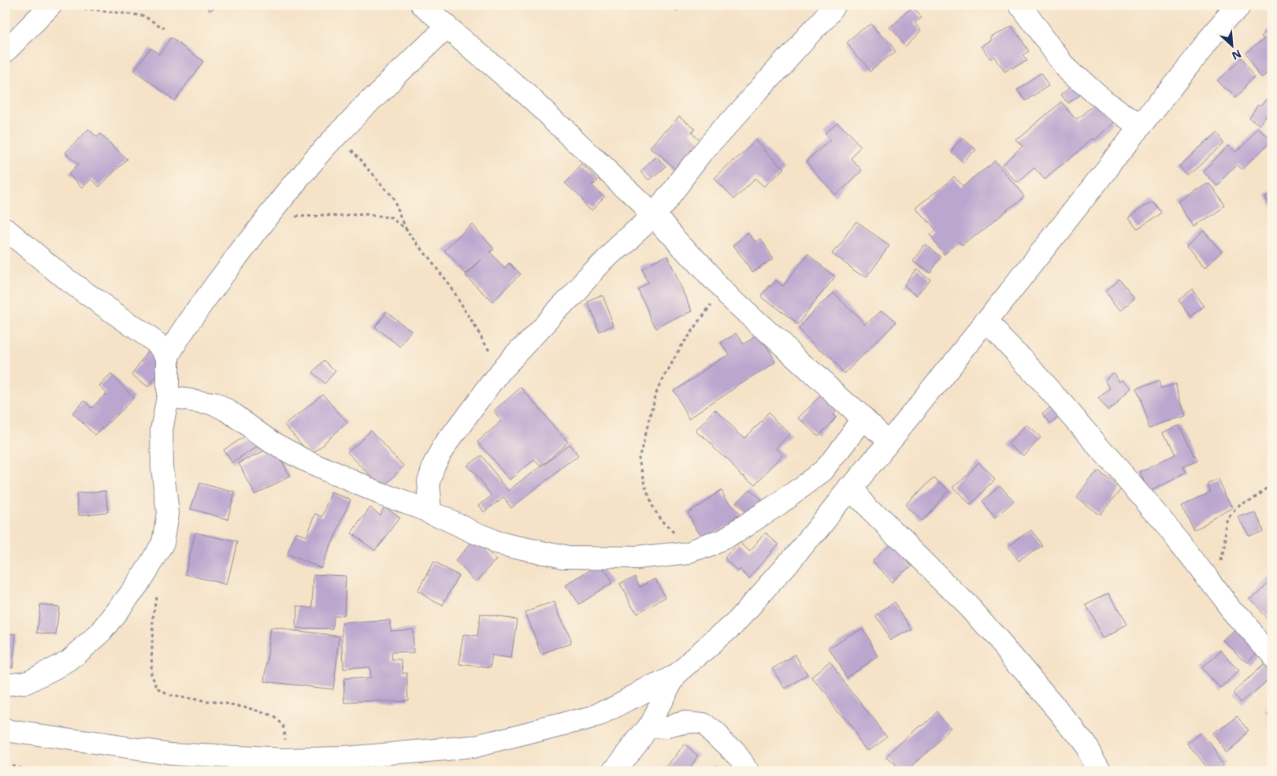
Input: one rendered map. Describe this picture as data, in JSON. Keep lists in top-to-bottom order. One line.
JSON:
{"north":"bottom right"}
